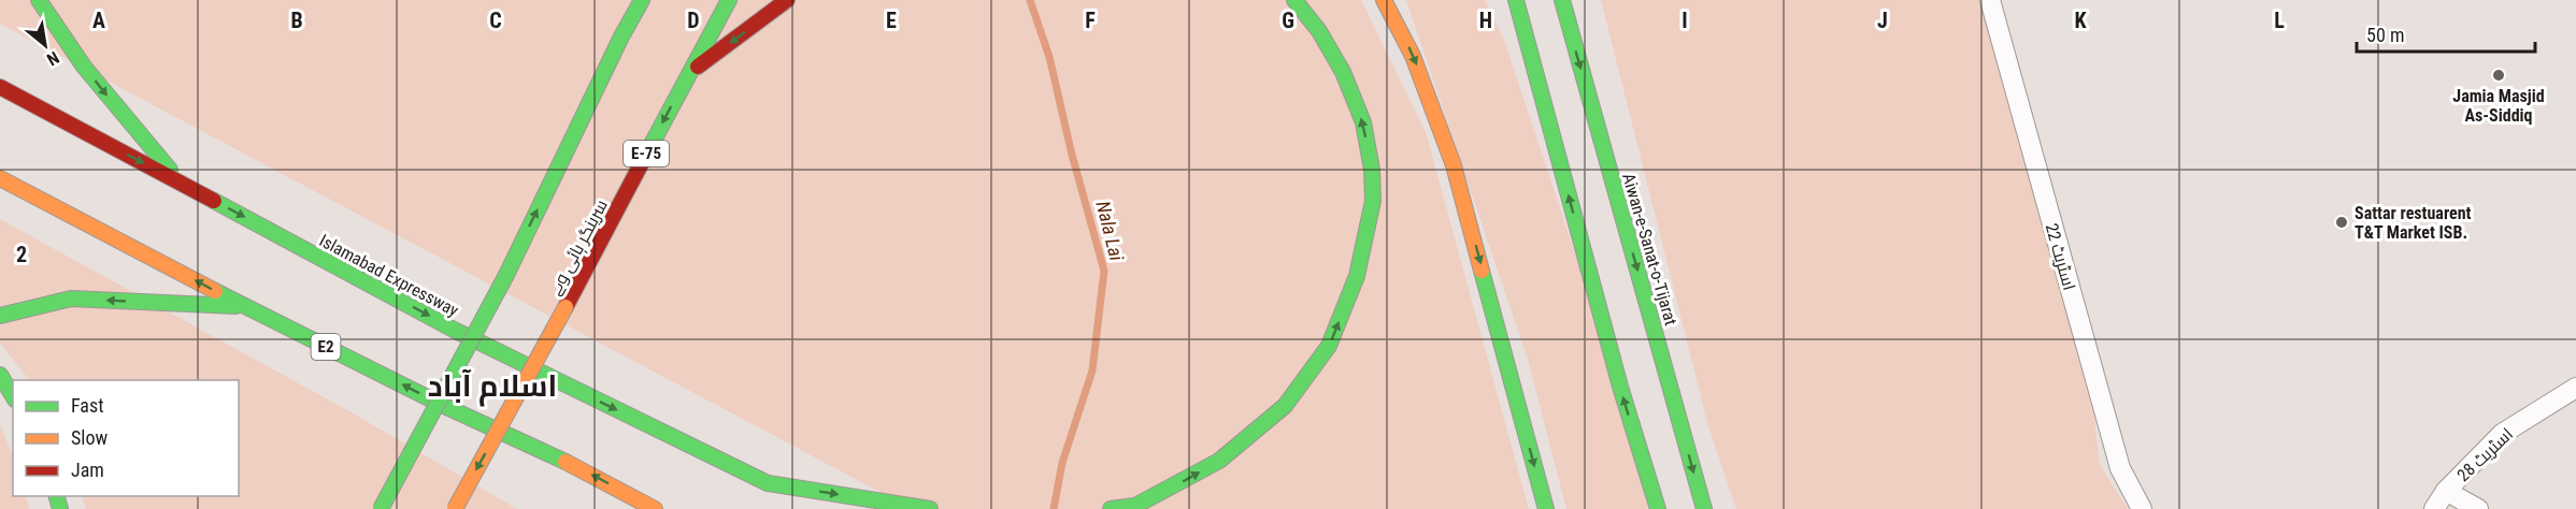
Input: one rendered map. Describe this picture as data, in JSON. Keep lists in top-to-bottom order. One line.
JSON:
{"streets":{"main road":["E-75","سرینگر ہائی وے","Aiwan-e-Sanat-o-Tijarat","Islamabad Expressway","E2"],"street":["اسٹریٹ 22","اسٹریٹ 28"]},"districts":["اسلام آباد"],"water":["Nala Lai"],"places":["Jamia Masjid As-Siddiq","Sattar restuarent T&T Market ISB."],"legend":["Fast","Slow","Jam"],"scale_bar":"50 m","north":"bottom right","grid":{"columns":["A","B","C","D","E","F","G","H","I","J","K","L"],"rows":["2"]}}
